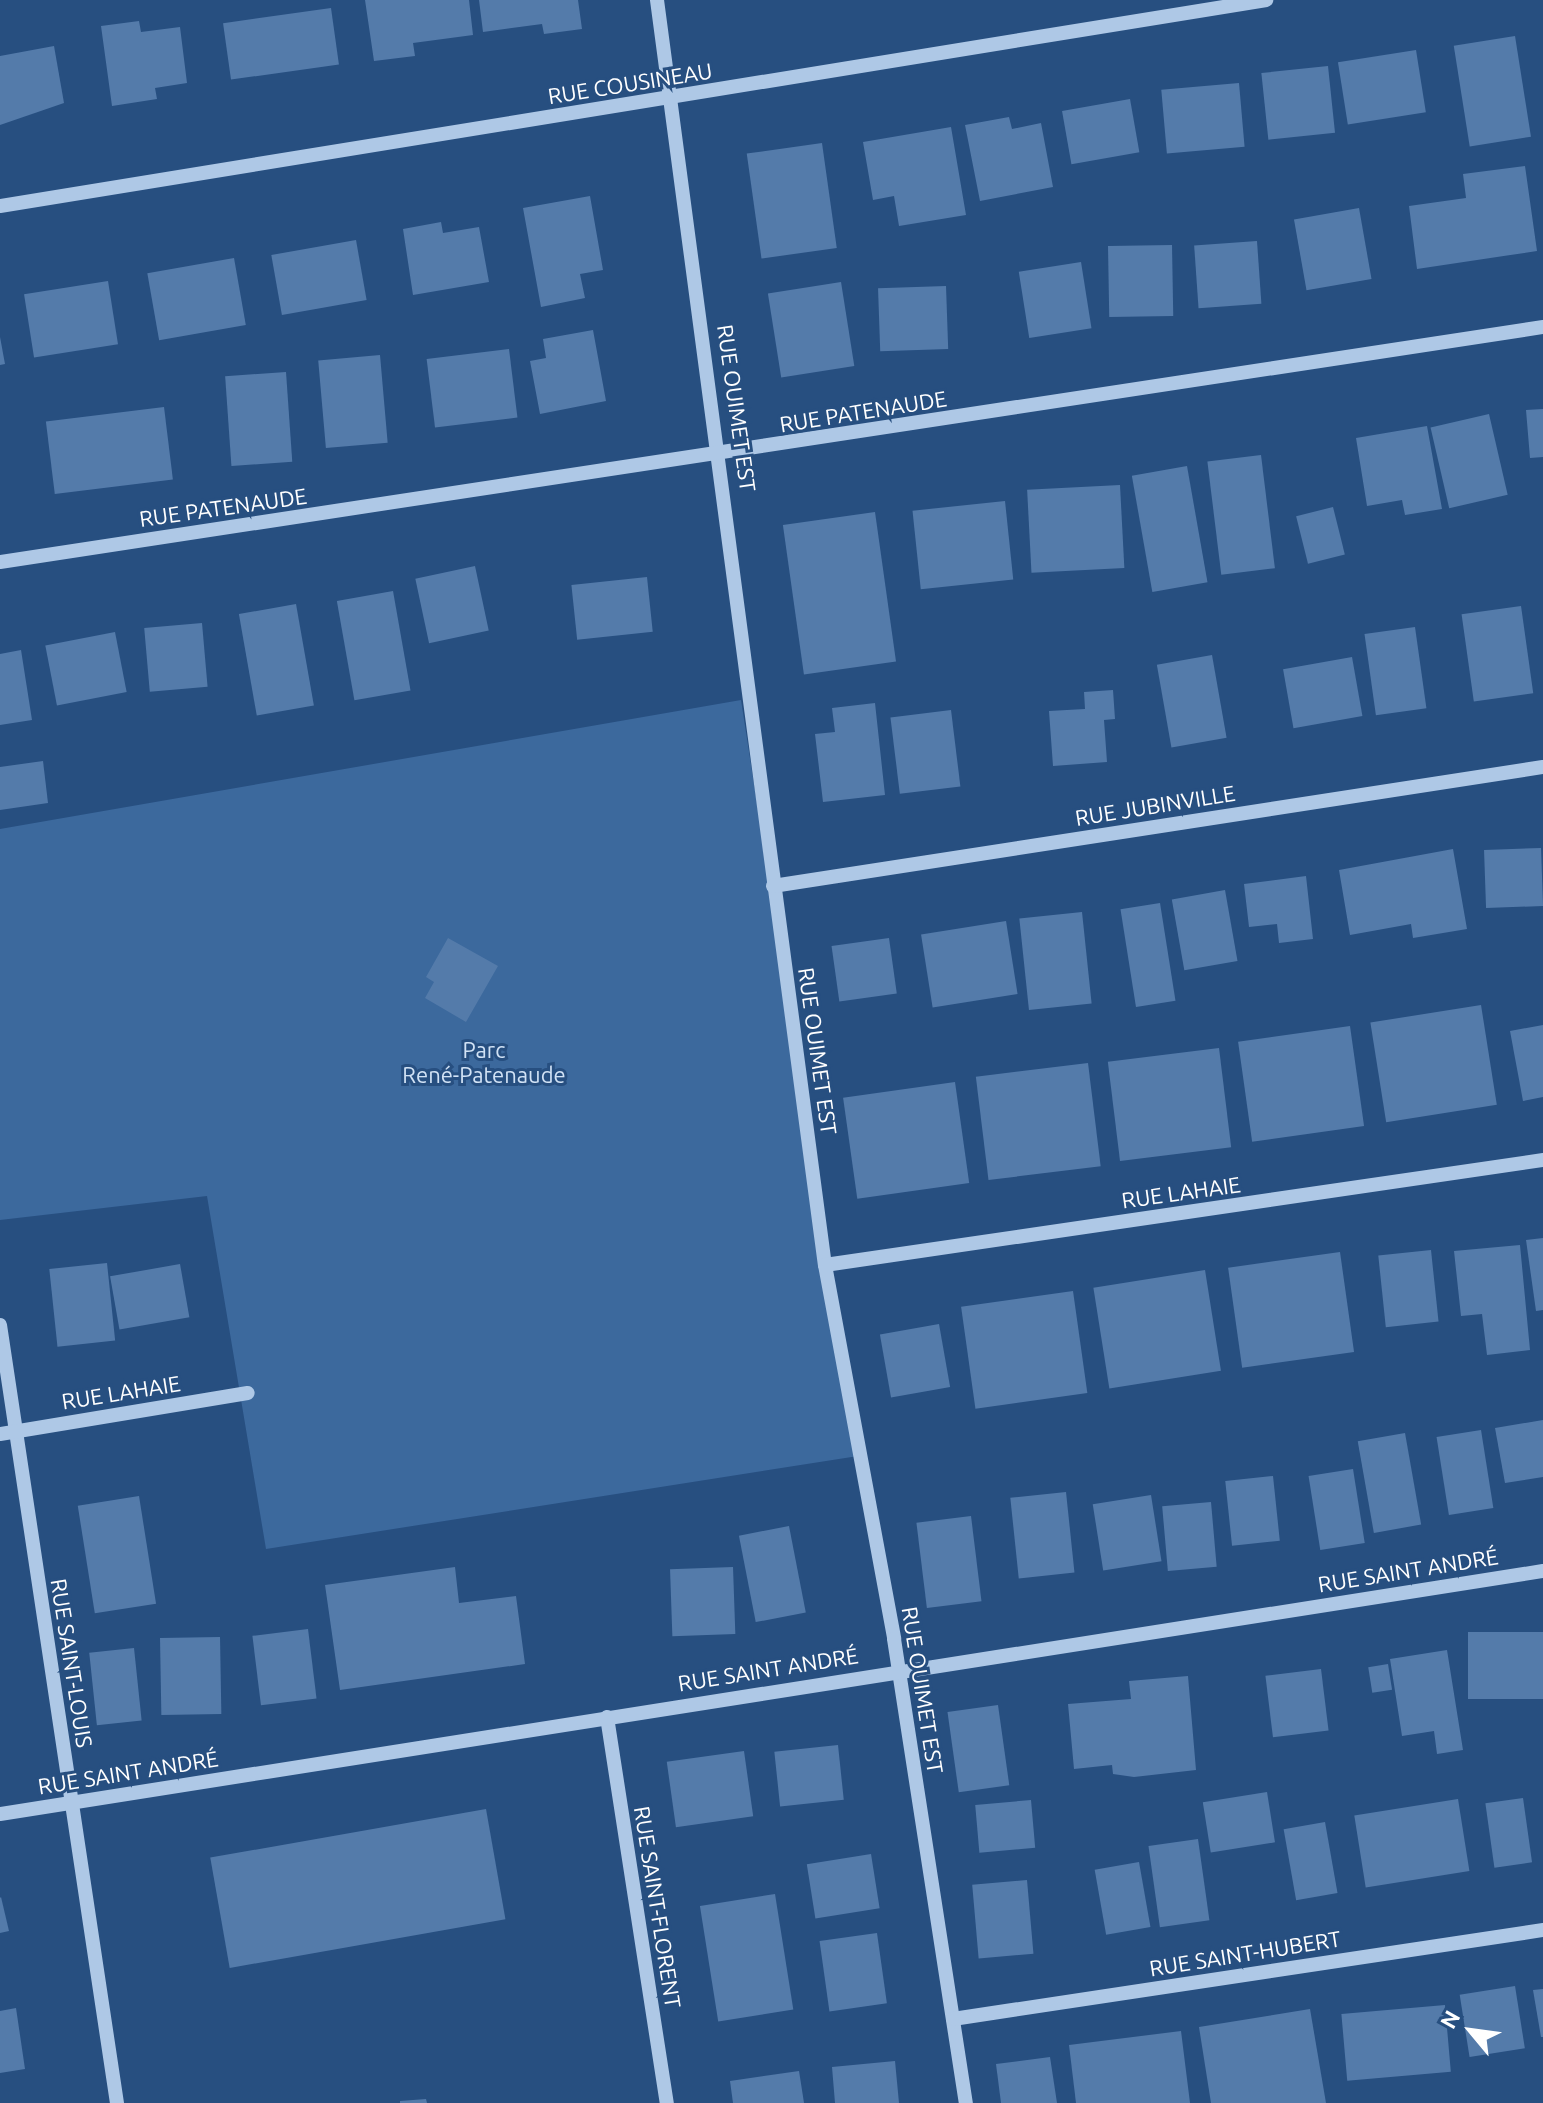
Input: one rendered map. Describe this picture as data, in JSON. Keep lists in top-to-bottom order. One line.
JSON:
{"streets":{"street":["RUE COUSINEAU","RUE OUIMET EST","RUE PATENAUDE","RUE JUBINVILLE","RUE LAHAIE","RUE SAINT ANDRÉ","RUE SAINT-LOUIS","RUE SAINT-FLORENT","RUE SAINT-HUBERT"]},"crossings":[["RUE COUSINEAU","RUE OUIMET EST"],["RUE OUIMET EST","RUE PATENAUDE"],["RUE OUIMET EST","RUE JUBINVILLE"],["RUE OUIMET EST","RUE LAHAIE"],["RUE OUIMET EST","RUE SAINT ANDRÉ"],["RUE OUIMET EST","RUE SAINT-HUBERT"],["RUE LAHAIE","RUE SAINT-LOUIS"],["RUE SAINT ANDRÉ","RUE SAINT-LOUIS"],["RUE SAINT ANDRÉ","RUE SAINT-FLORENT"]],"parks":["Parc René-Patenaude"],"north":"top left"}
